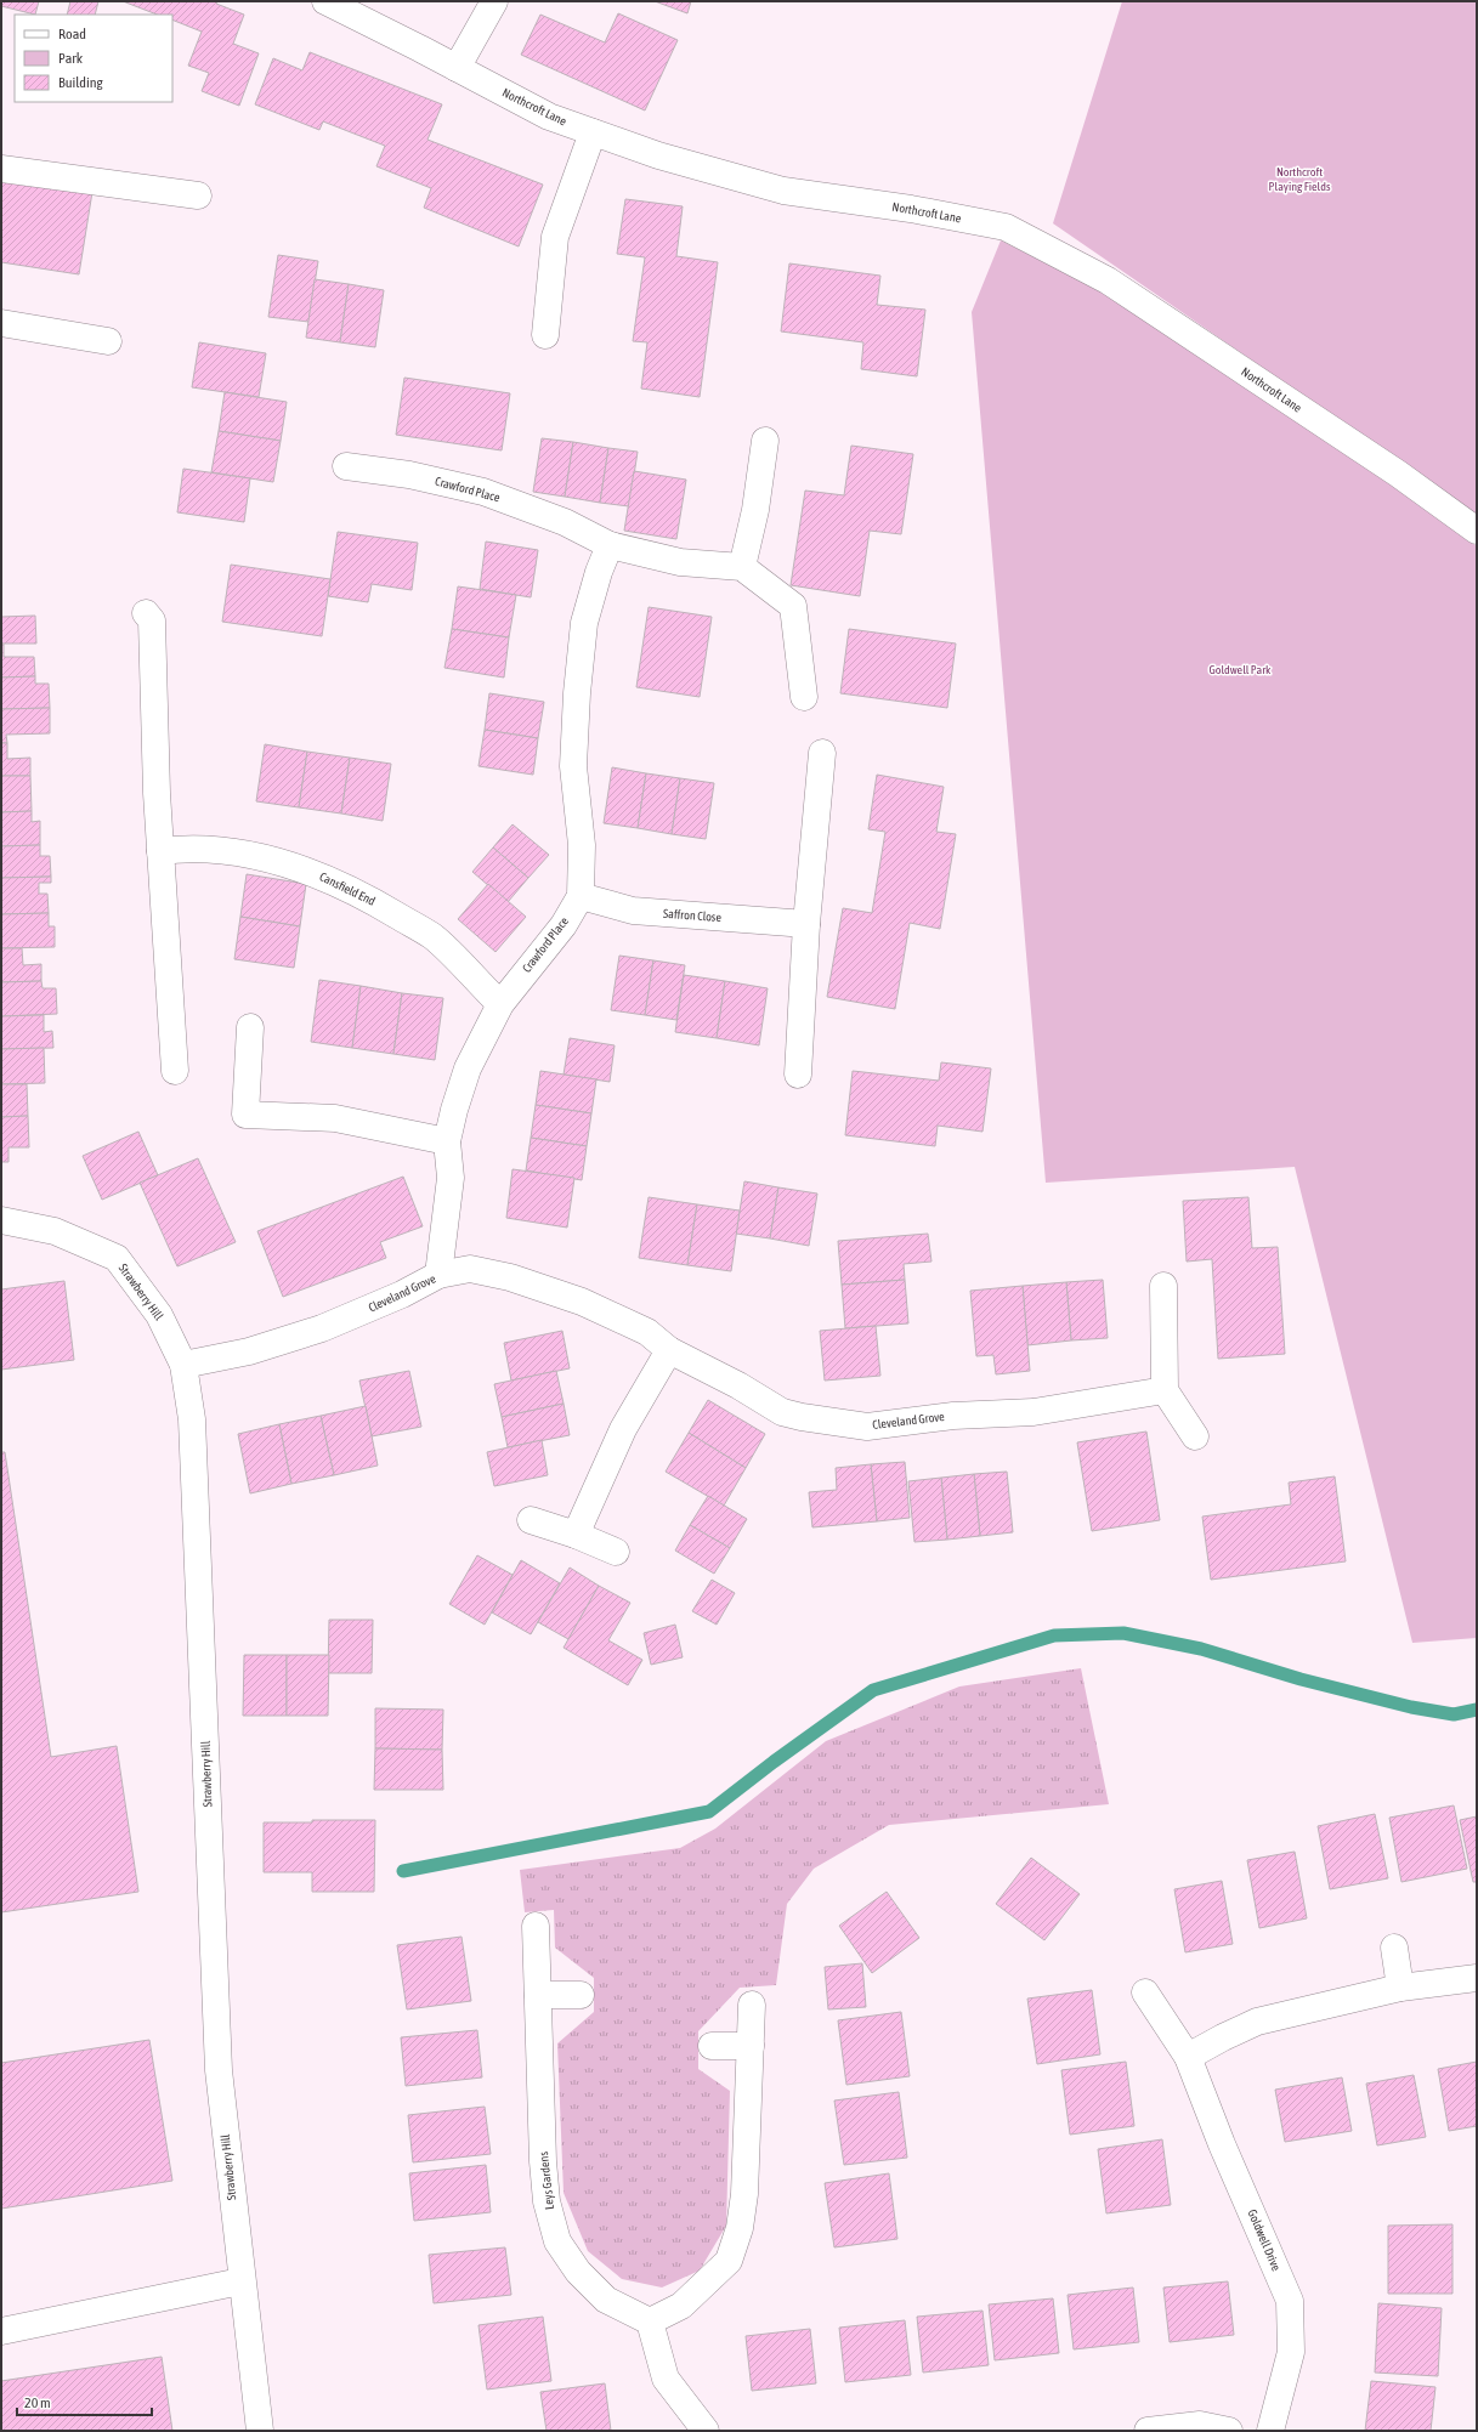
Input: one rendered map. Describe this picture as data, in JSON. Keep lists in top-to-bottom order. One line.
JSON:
{"streets":{"street":["Northcroft Lane","Crawford Place","Cansfield End","Saffron Close","Strawberry Hill","Cleveland Grove","Leys Gardens","Goldwell Drive"]},"crossings":[["Crawford Place","Cansfield End"],["Crawford Place","Saffron Close"],["Crawford Place","Cleveland Grove"],["Strawberry Hill","Cleveland Grove"]],"parks":["Northcroft Playing Fields","Goldwell Park"],"legend":["Road","Park","Building"],"scale_bar":"20 m"}
